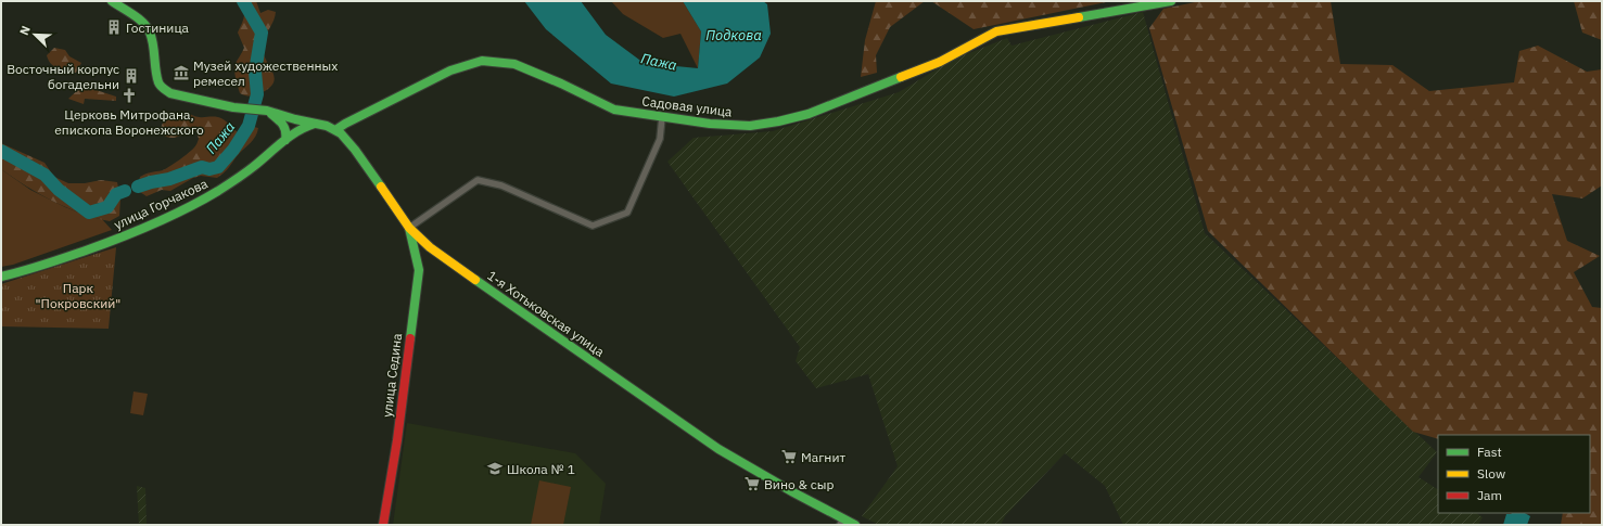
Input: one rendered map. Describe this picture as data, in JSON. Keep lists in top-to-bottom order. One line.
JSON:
{"streets":{"main road":["Садовая улица","улица Горчакова","1-я Хотьковская улица","улица Седина"]},"crossings":[["Садовая улица","1-я Хотьковская улица"],["улица Горчакова","1-я Хотьковская улица"],["1-я Хотьковская улица","улица Седина"]],"water":["Подкова","Пажа"],"parks":["Парк \"Покровский\""],"places":{"building":["Гостиница","Восточный корпус богадельни"],"museum":["Музей художественных ремесел"],"church":["Церковь Митрофана, епископа Воронежского"],"supermarket":["Магнит","Вино & сыр"],"school or university":["Школа № 1"]},"legend":["Fast","Slow","Jam"],"north":"top left"}
